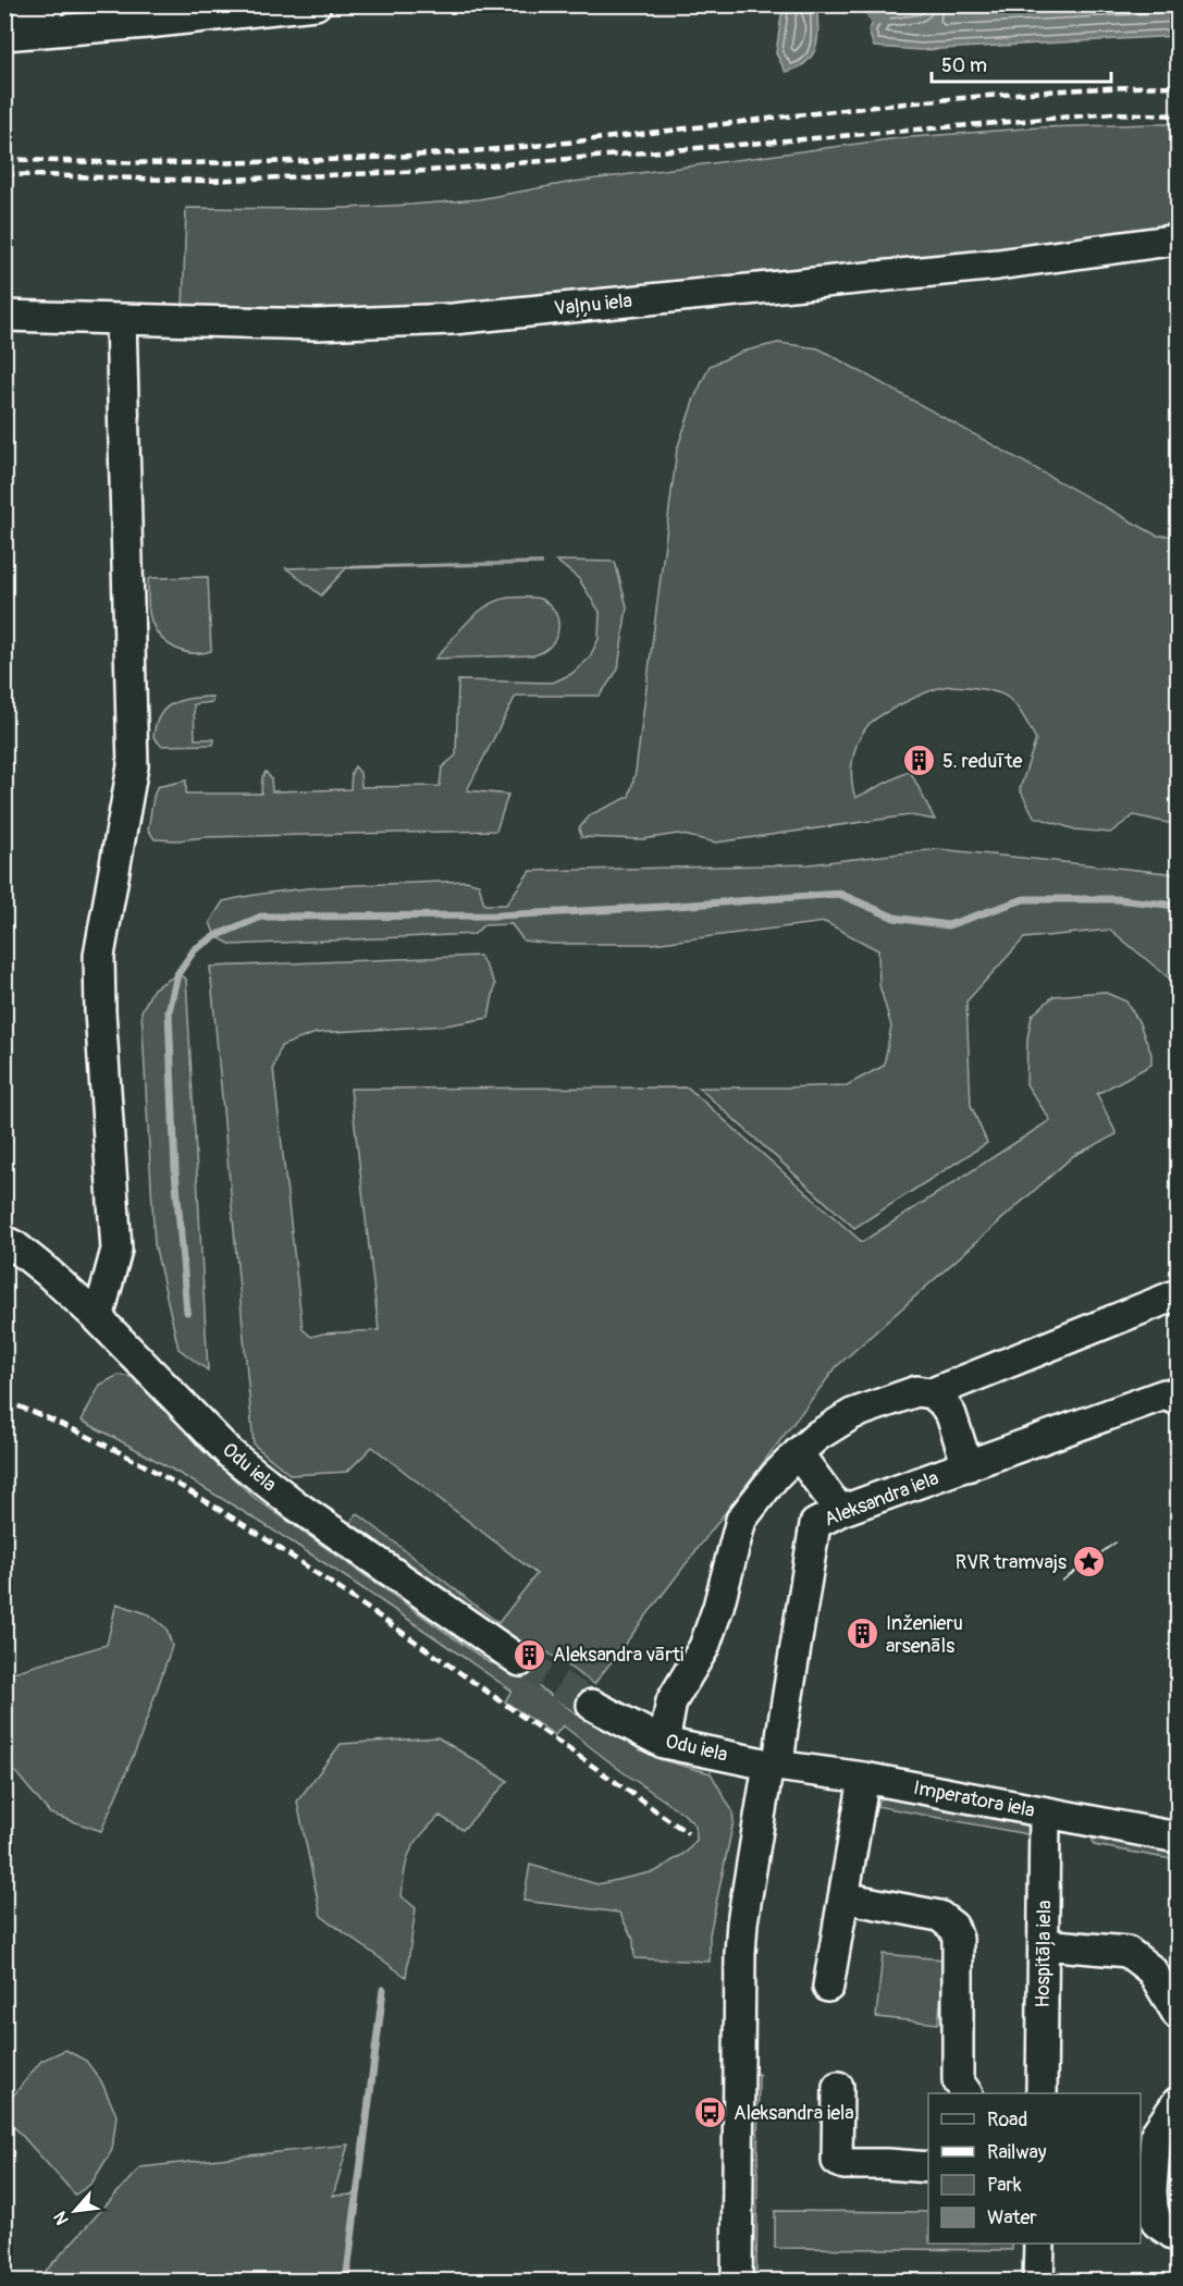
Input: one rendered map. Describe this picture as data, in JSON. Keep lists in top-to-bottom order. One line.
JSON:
{"streets":{"street":["Vaļņu iela","Odu iela","Aleksandra iela","Imperatora iela","Hospitāļa iela"]},"crossings":[["Odu iela","Aleksandra iela"],["Odu iela","Imperatora iela"],["Aleksandra iela","Imperatora iela"],["Imperatora iela","Hospitāļa iela"]],"places":{"building":["5. reduīte","Inženieru arsenāls","Aleksandra vārti"],"place":["RVR tramvajs"],"bus stop":["Aleksandra iela"]},"legend":["Road","Railway","Park","Water"],"scale_bar":"50 m","north":"bottom left"}
